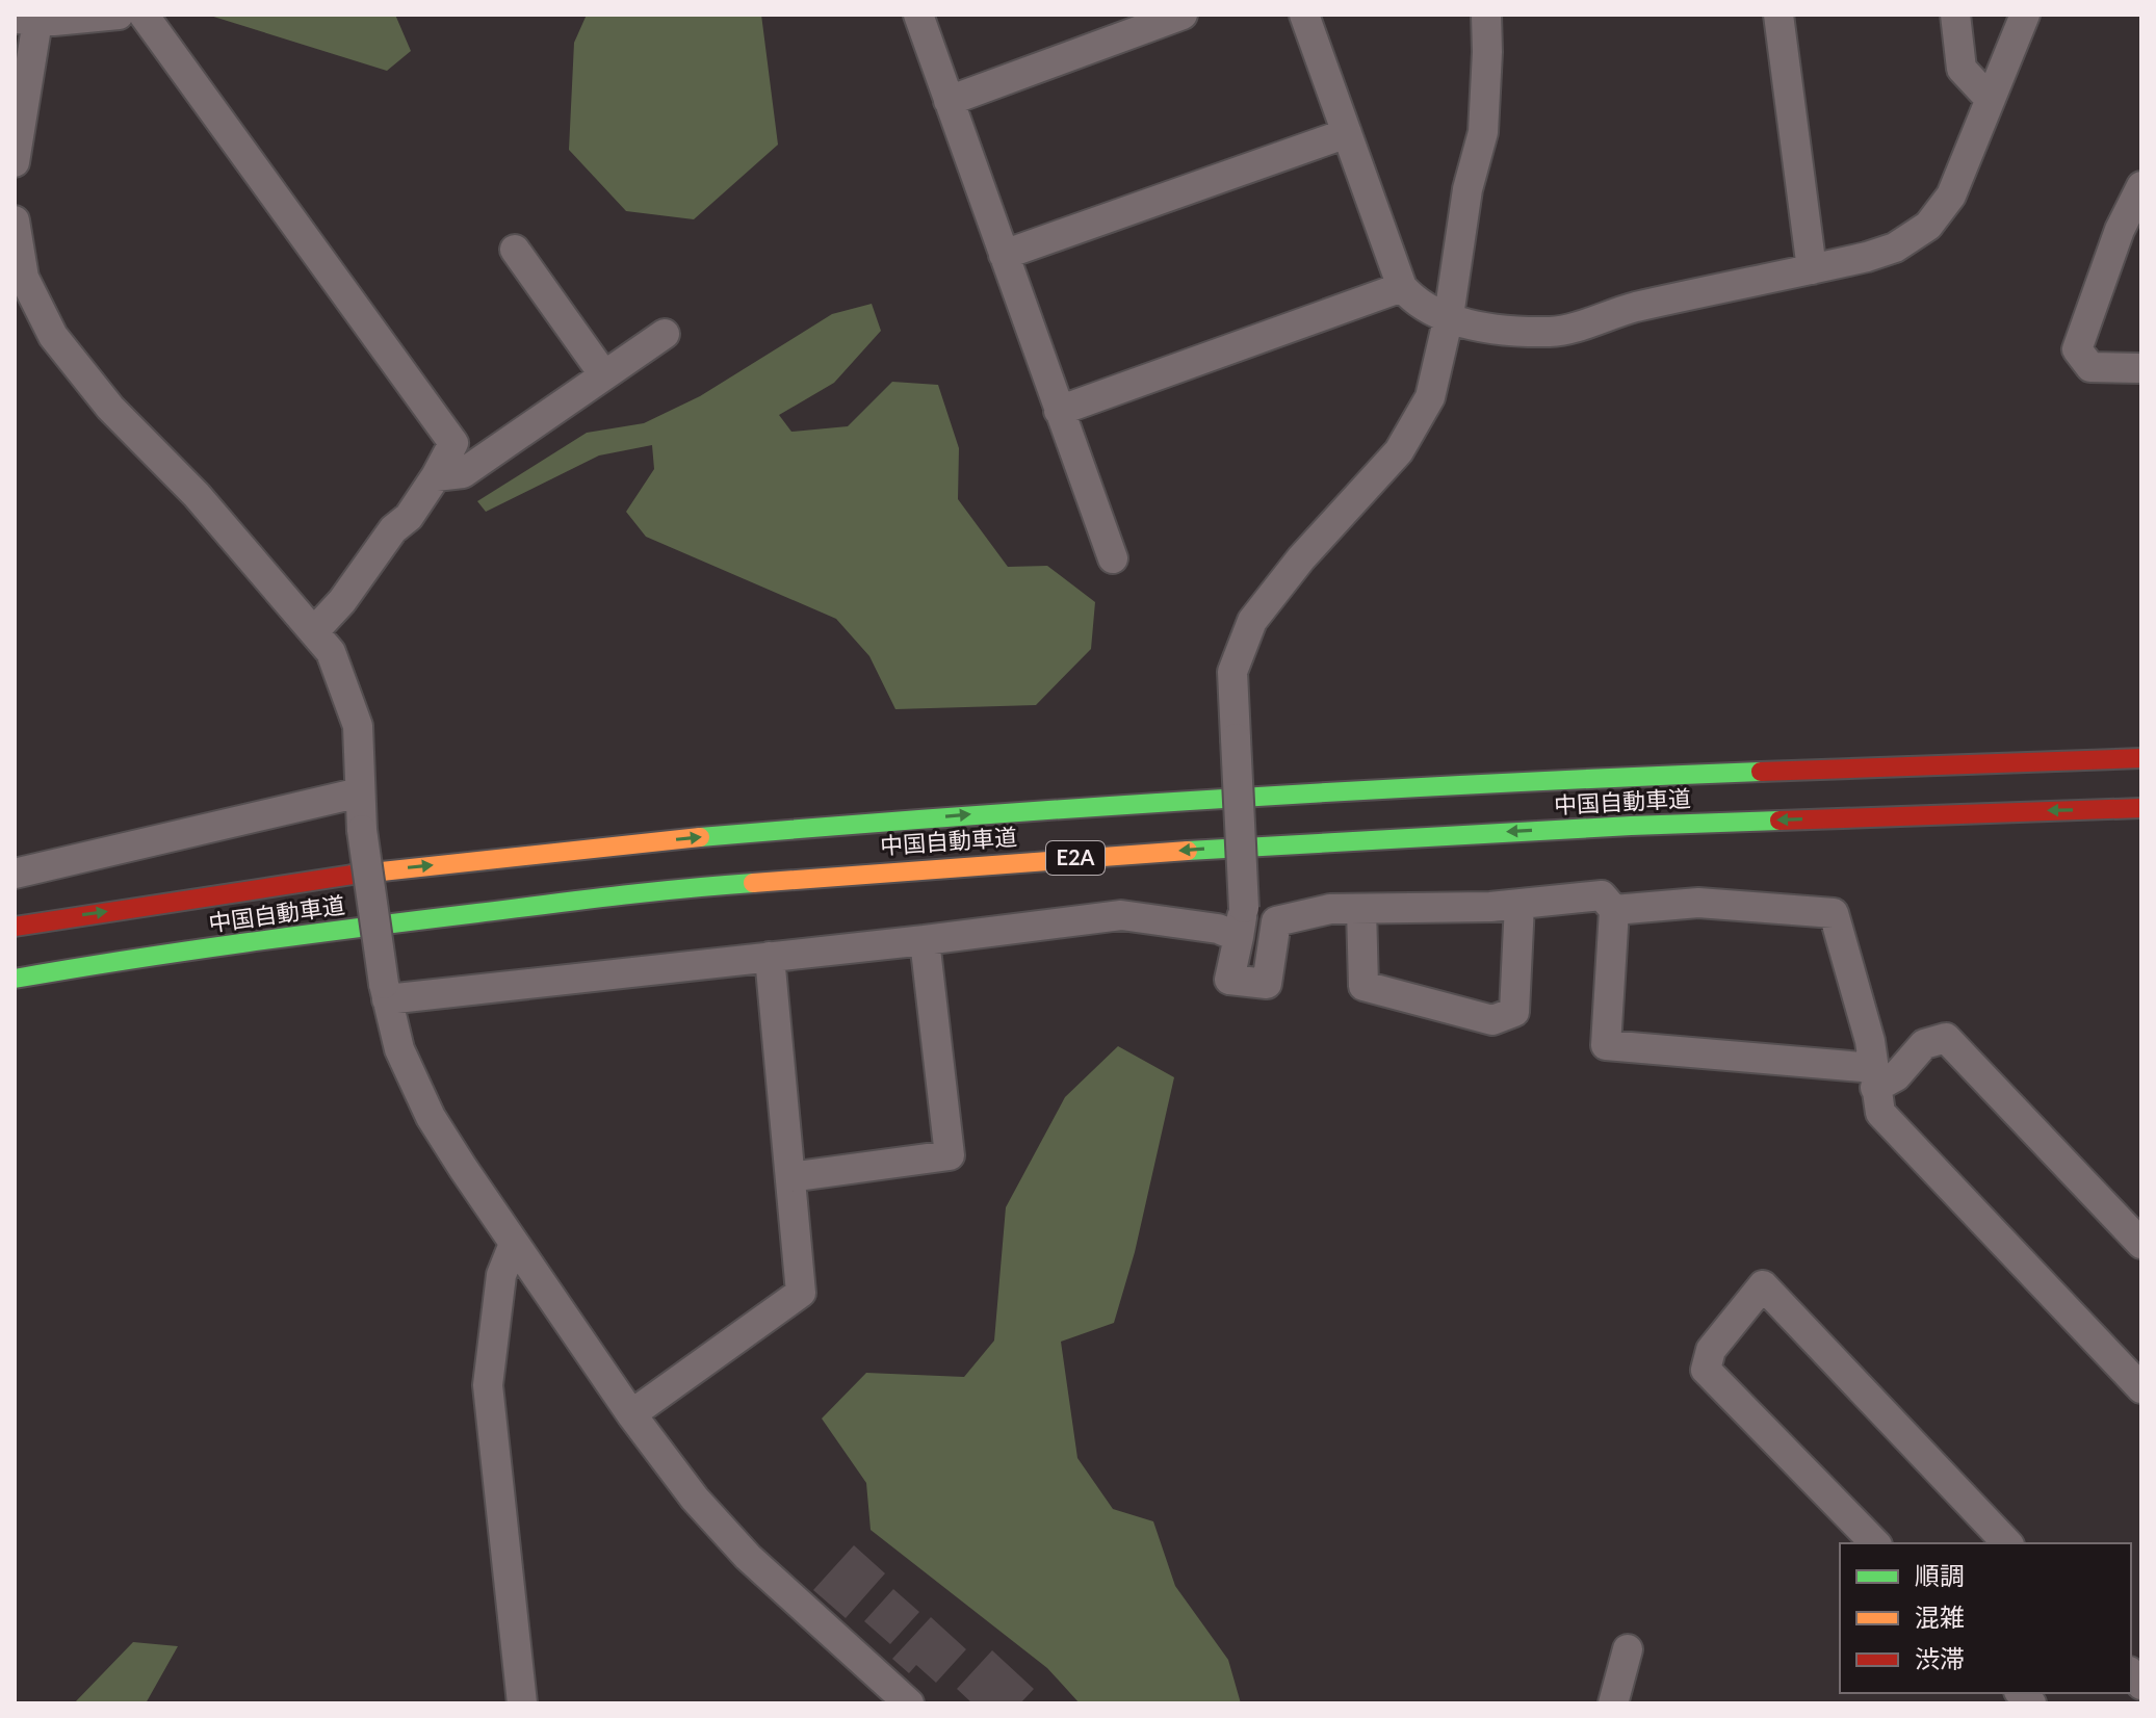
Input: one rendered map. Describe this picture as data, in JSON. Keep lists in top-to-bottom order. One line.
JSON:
{"streets":{"highway":["中国自動車道","E2A"]},"legend":["順調","混雑","渋滞"]}
